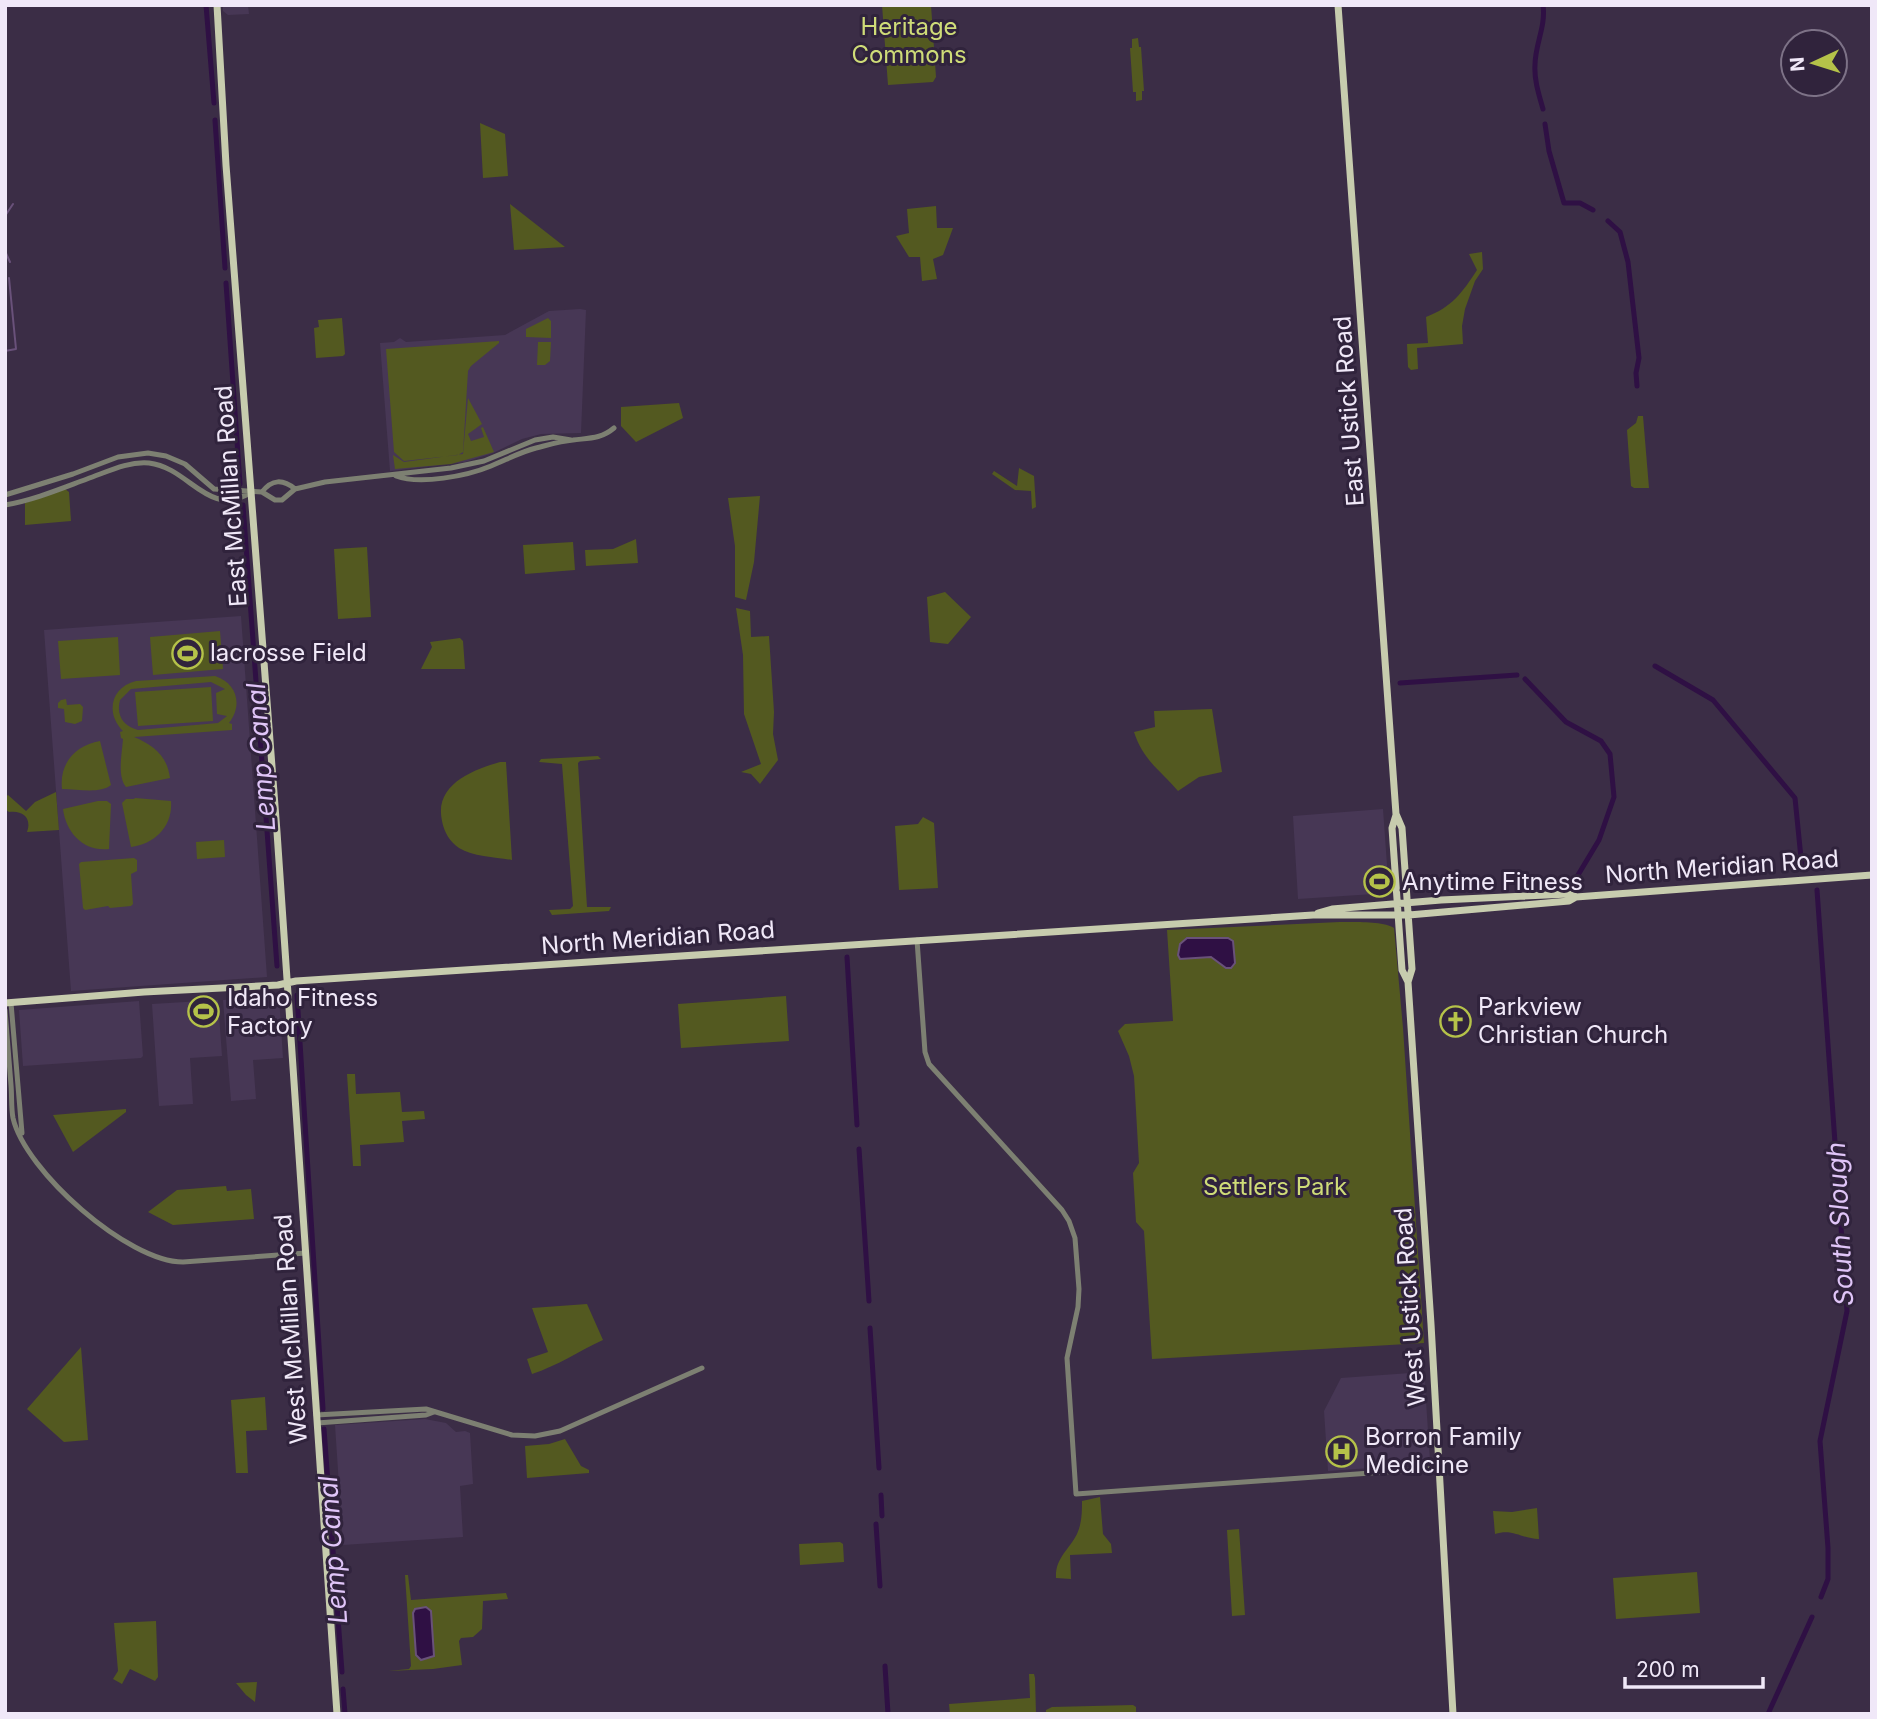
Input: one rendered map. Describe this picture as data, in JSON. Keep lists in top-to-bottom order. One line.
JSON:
{"streets":{"main road":["East Ustick Road","East McMillan Road","North Meridian Road","West Ustick Road","West McMillan Road"]},"crossings":[["East Ustick Road","North Meridian Road"],["East Ustick Road","West Ustick Road"],["East McMillan Road","North Meridian Road"],["East McMillan Road","West McMillan Road"],["North Meridian Road","West Ustick Road"],["North Meridian Road","West McMillan Road"]],"water":["Lemp Canal","South Slough"],"parks":["Heritage Commons","Settlers Park"],"places":{"sports":["lacrosse Field","Anytime Fitness","Idaho Fitness Factory"],"church":["Parkview Christian Church"],"hospital":["Borron Family Medicine"]},"scale_bar":"200 m","north":"left"}
